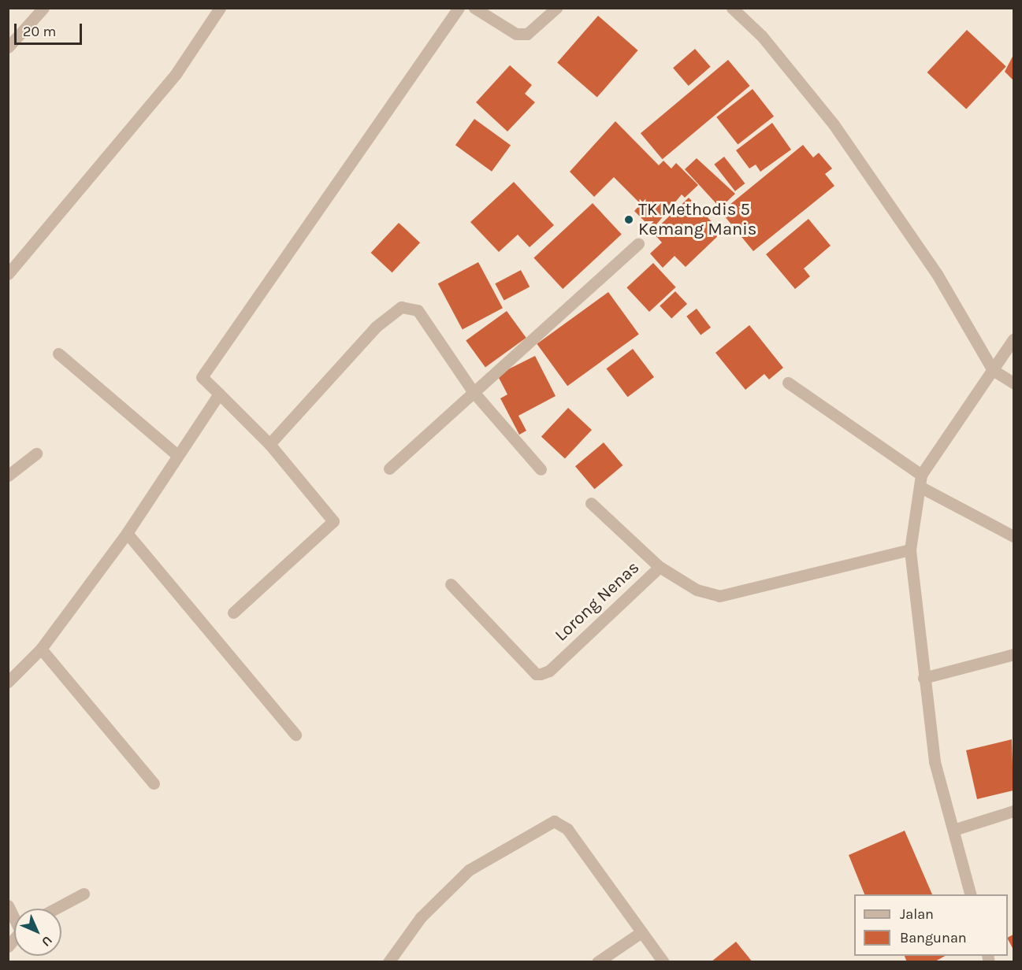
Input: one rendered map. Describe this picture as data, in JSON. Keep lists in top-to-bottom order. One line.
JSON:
{"streets":{"street":["Lorong Nenas"]},"places":["TK Methodis 5 Kemang Manis"],"legend":["Jalan","Bangunan"],"scale_bar":"20 m","north":"bottom right"}
